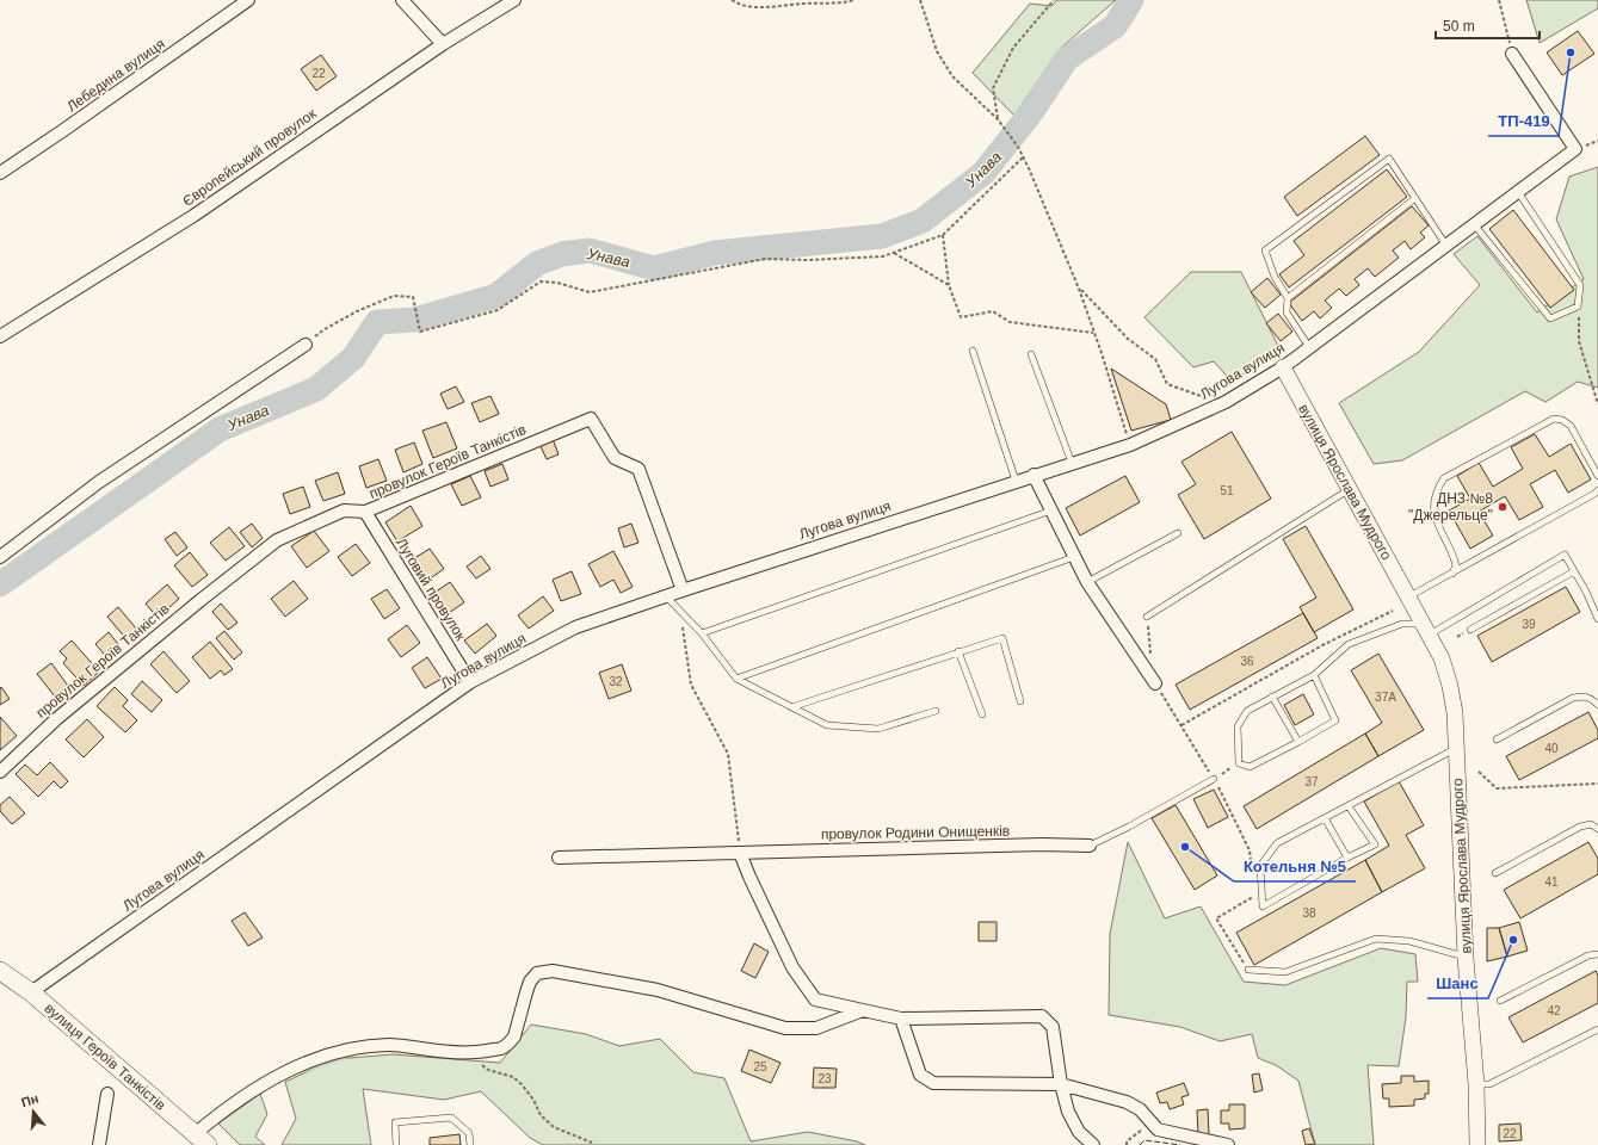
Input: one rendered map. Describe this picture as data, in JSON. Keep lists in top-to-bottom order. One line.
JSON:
{"streets":{"main road":["вулиця Героїв Танкістів"],"street":["Лебедина вулиця","Європейський провулок","Лугова вулиця","провулок Героїв Танкістів","вулиця Ярослава Мудрого","Луговий провулок","провулок Родини Онищенків"]},"crossings":[["Лугова вулиця","провулок Героїв Танкістів"],["Лугова вулиця","вулиця Ярослава Мудрого"],["Лугова вулиця","Луговий провулок"],["Лугова вулиця","вулиця Героїв Танкістів"],["провулок Героїв Танкістів","Луговий провулок"]],"water":["Унава"],"places":["ТП-419","ДНЗ №8 \"Джерельце\"","Котельня №5","Шанс"],"house_numbers":["22","51","39","36","32","37А","40","37","41","38","42","25","23","22"],"scale_bar":"50 m","north":"top"}
